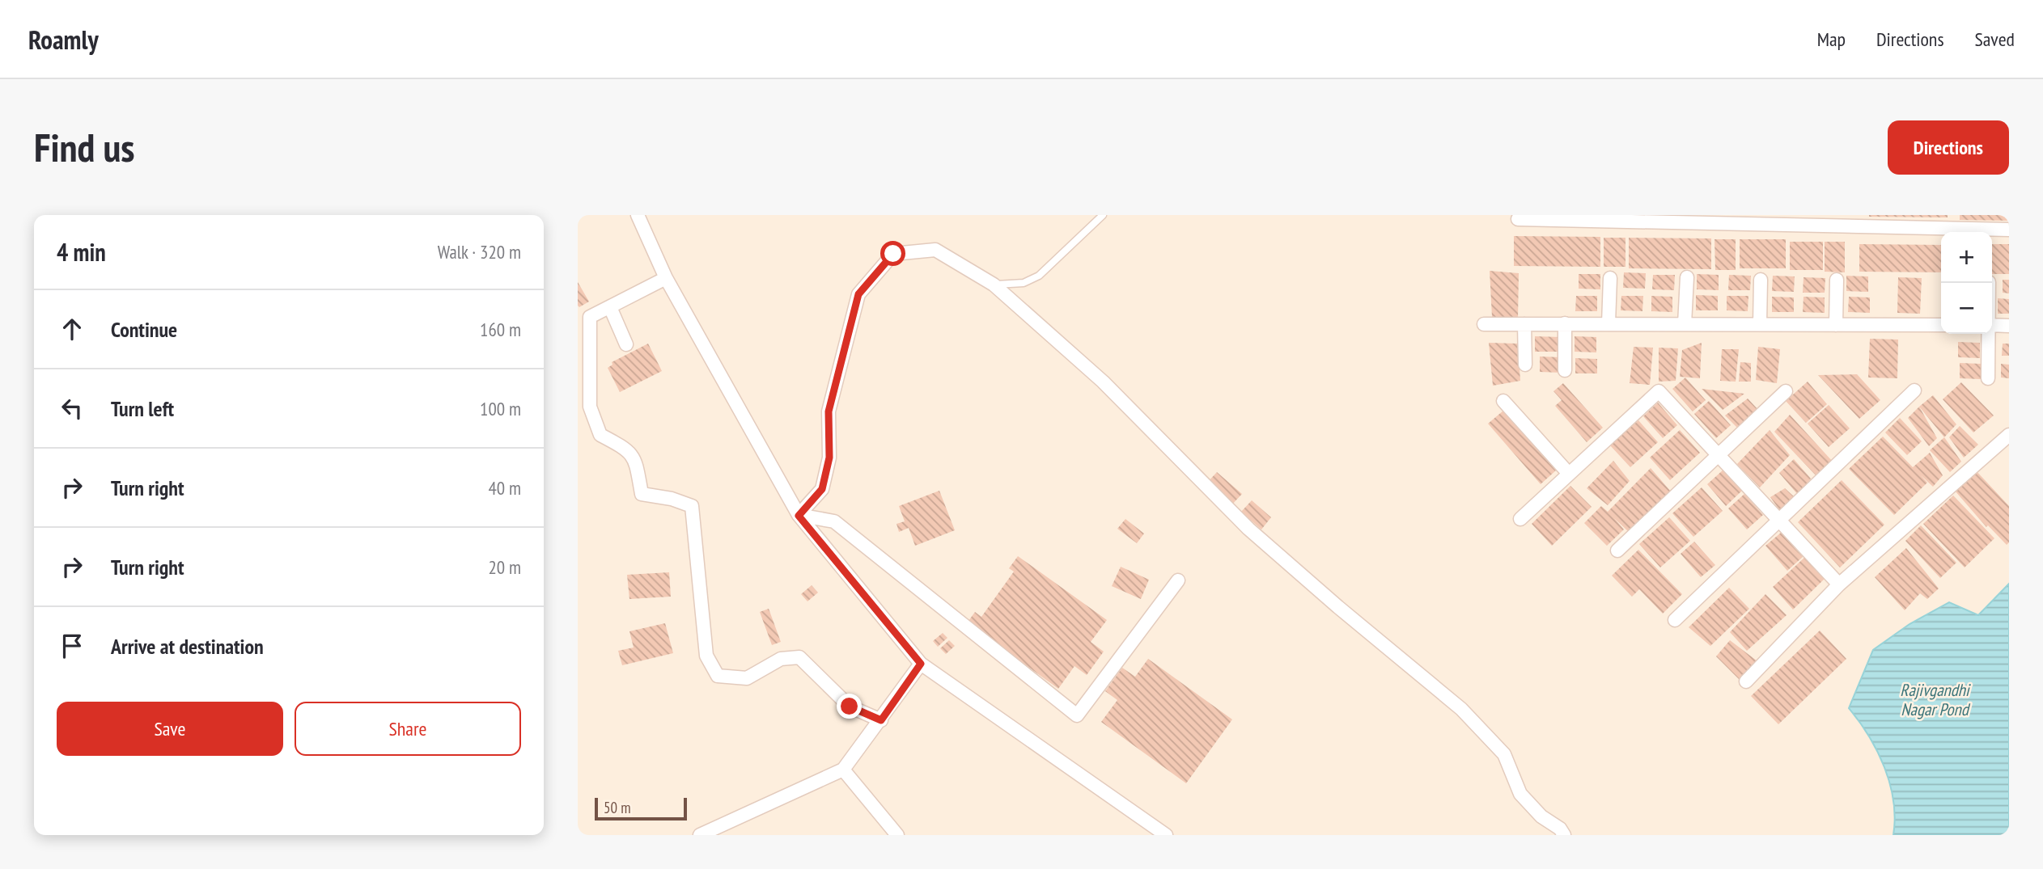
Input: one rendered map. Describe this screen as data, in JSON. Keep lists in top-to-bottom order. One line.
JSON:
{"water":["Rajivgandhi Nagar Pond"],"scale_bar":"50 m","page":{"header":"Roamly","nav":["Map","Directions","Saved"],"buttons":["Directions",["Save","Share"]],"title":"Find us","heading":["4 min","Walk · 320 m"],"map_buttons":["+","−"],"list":[["Continue","160 m"],["Turn left","100 m"],["Turn right","40 m"],["Turn right","20 m"],"Arrive at destination"],"scale":"50 m"}}
